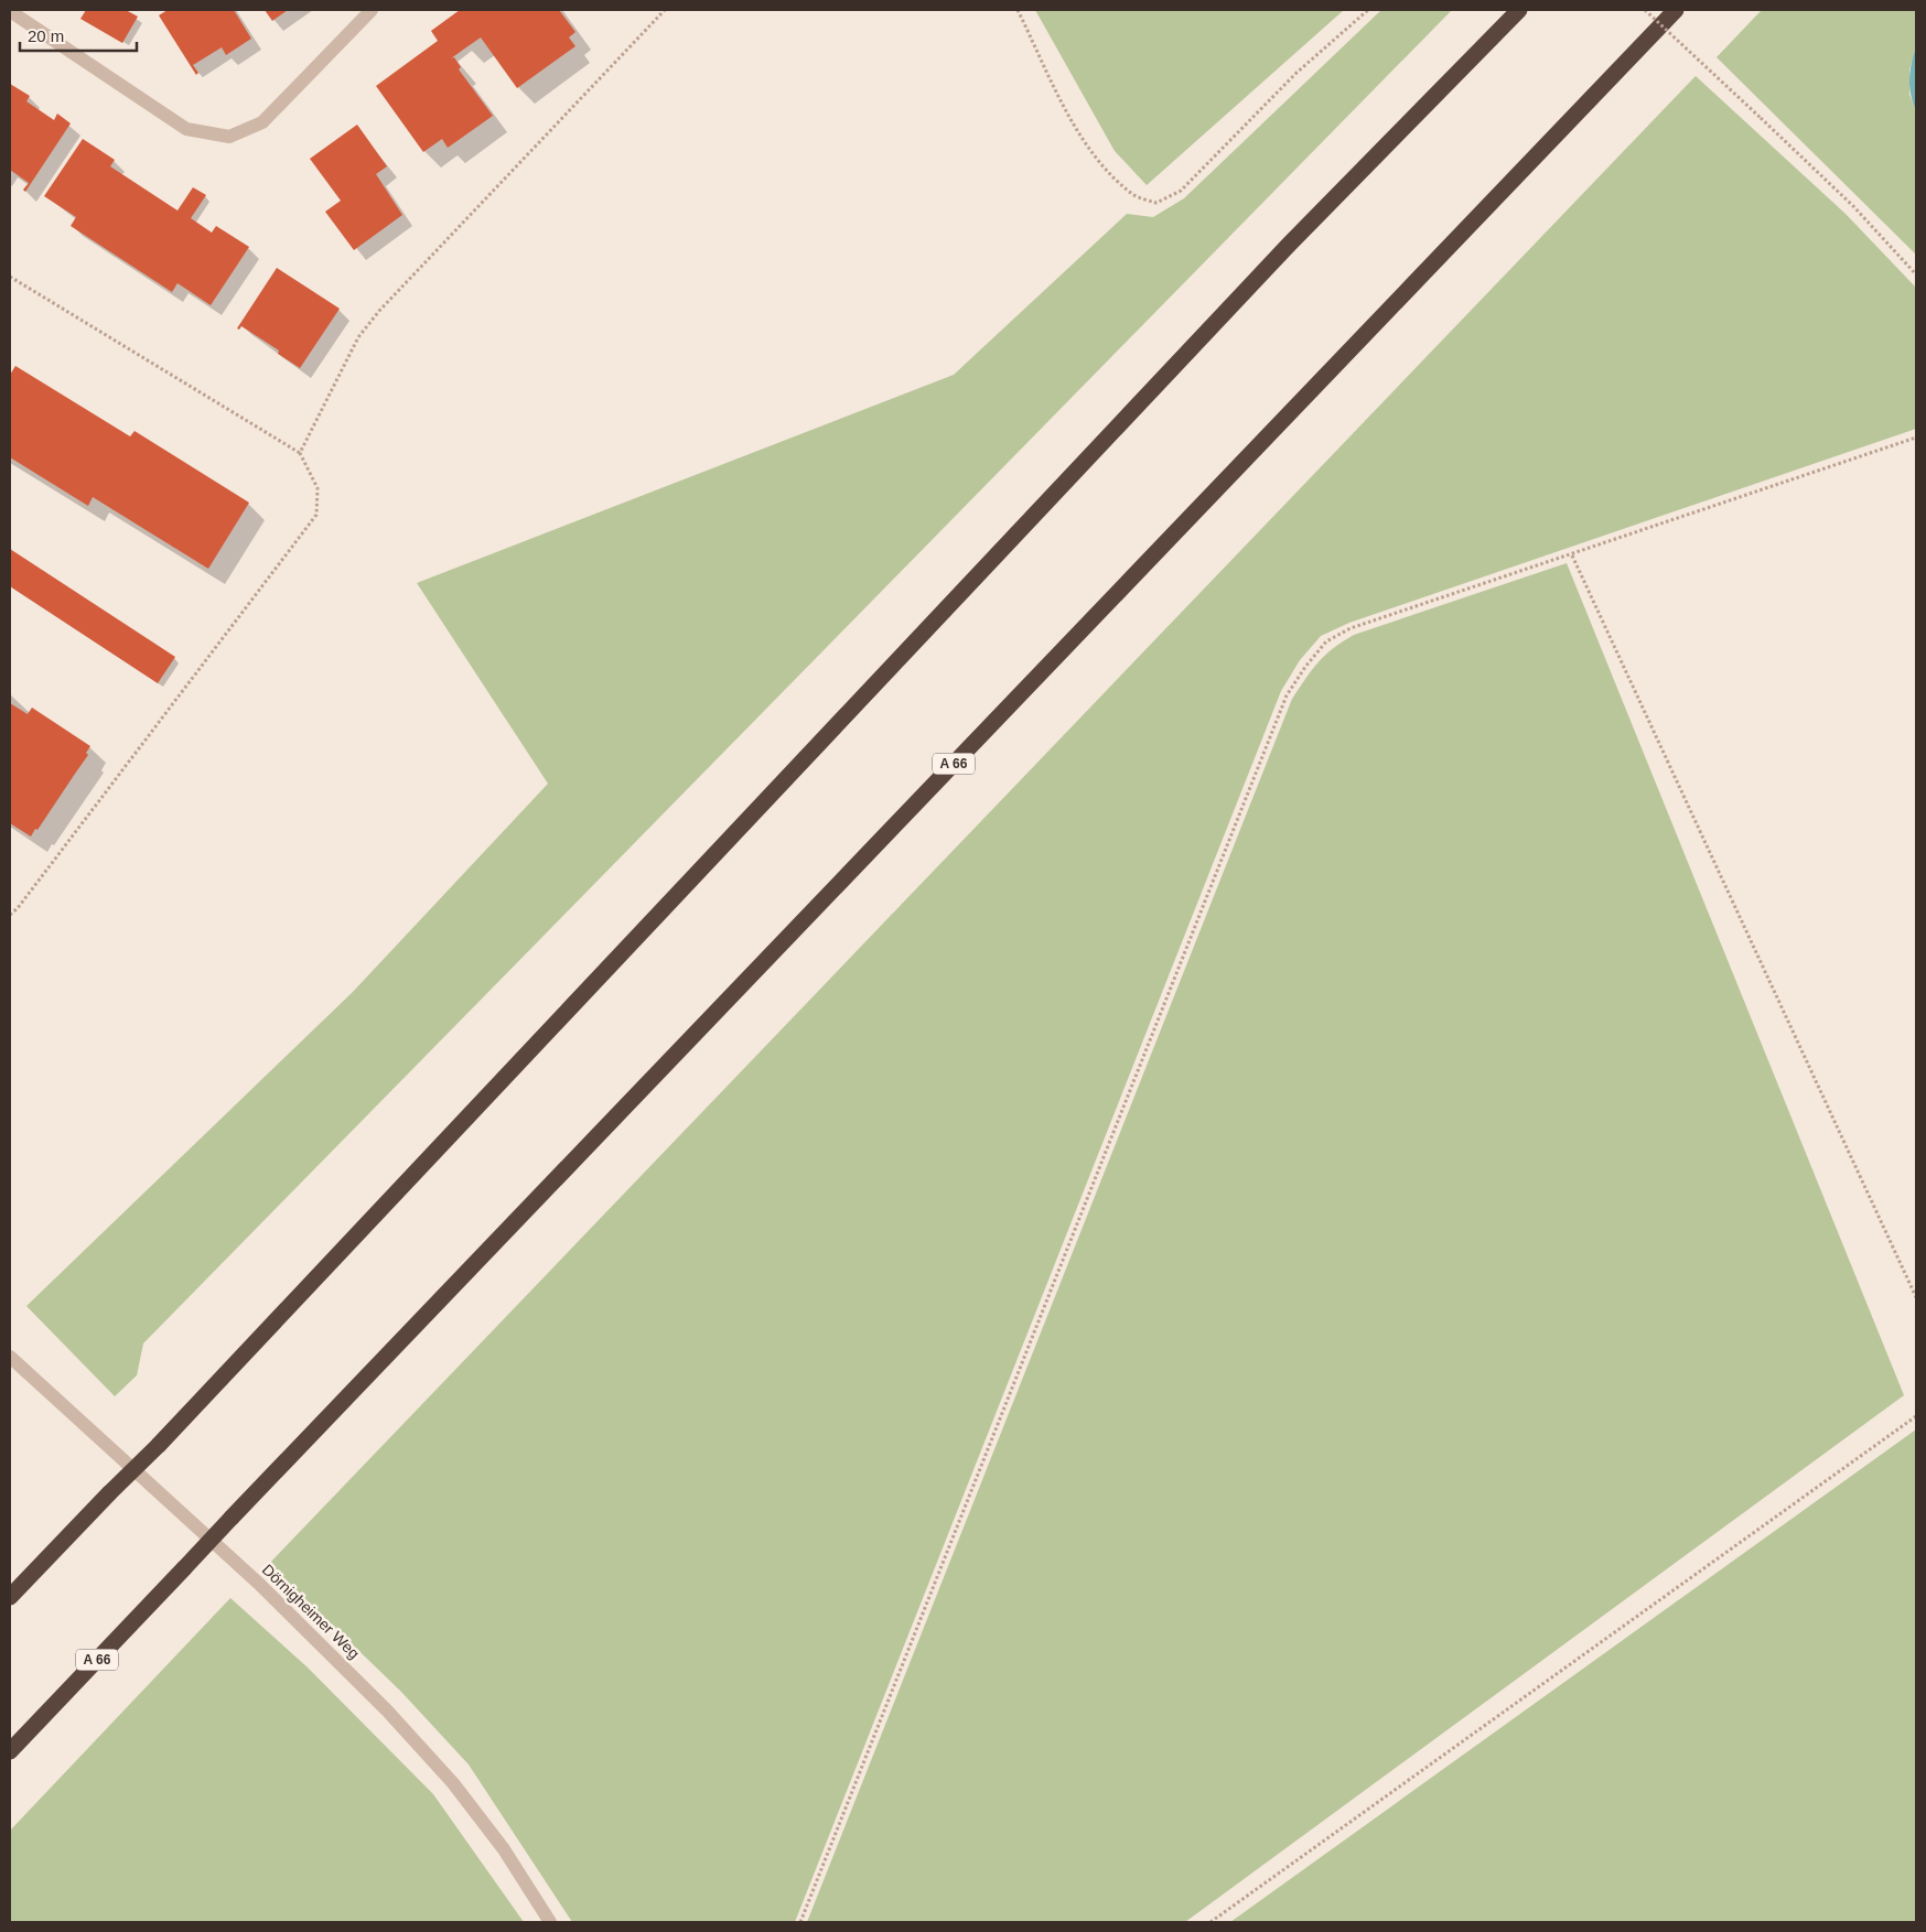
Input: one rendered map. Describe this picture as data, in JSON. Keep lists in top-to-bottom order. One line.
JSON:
{"streets":{"highway":["A 66"],"street":["Dörnigheimer Weg"]},"scale_bar":"20 m"}
